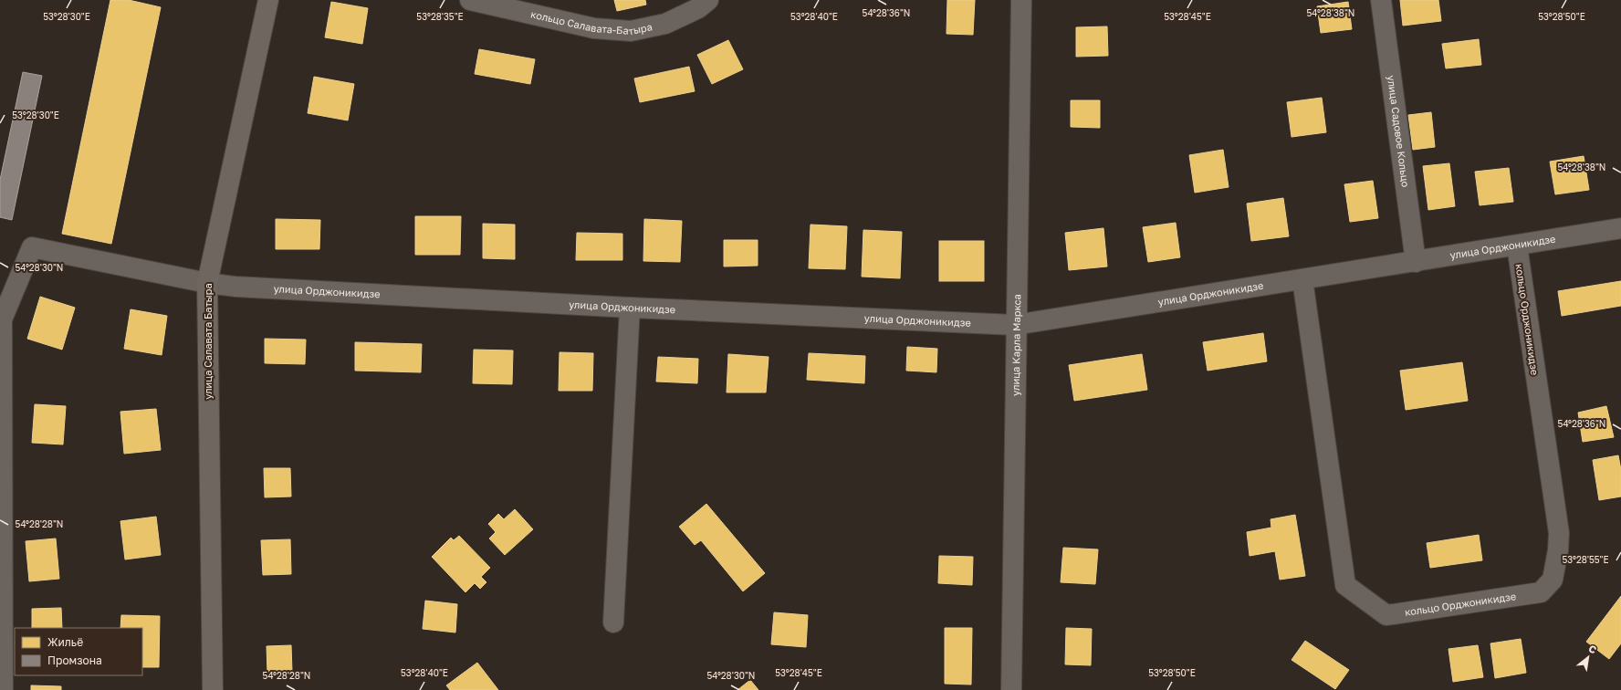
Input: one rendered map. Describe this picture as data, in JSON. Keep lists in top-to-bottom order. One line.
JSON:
{"streets":{"street":["кольцо Салавата-Батыра","улица Садовое Кольцо","улица Орджоникидзе","кольцо Орджоникидзе","улица Салавата Батыра","улица Карла Маркса"]},"crossings":[["улица Садовое Кольцо","улица Орджоникидзе"],["улица Орджоникидзе","кольцо Орджоникидзе"],["улица Орджоникидзе","улица Салавата Батыра"],["улица Орджоникидзе","улица Карла Маркса"]],"legend":["Жильё","Промзона"],"north":"top right","coordinates":["54°28'38\"N","54°28'36\"N","53°28'35\"E","53°28'40\"E","53°28'45\"E","53°28'30\"E","53°28'50\"E","54°28'30\"N","54°28'28\"N","53°28'55\"E"]}
